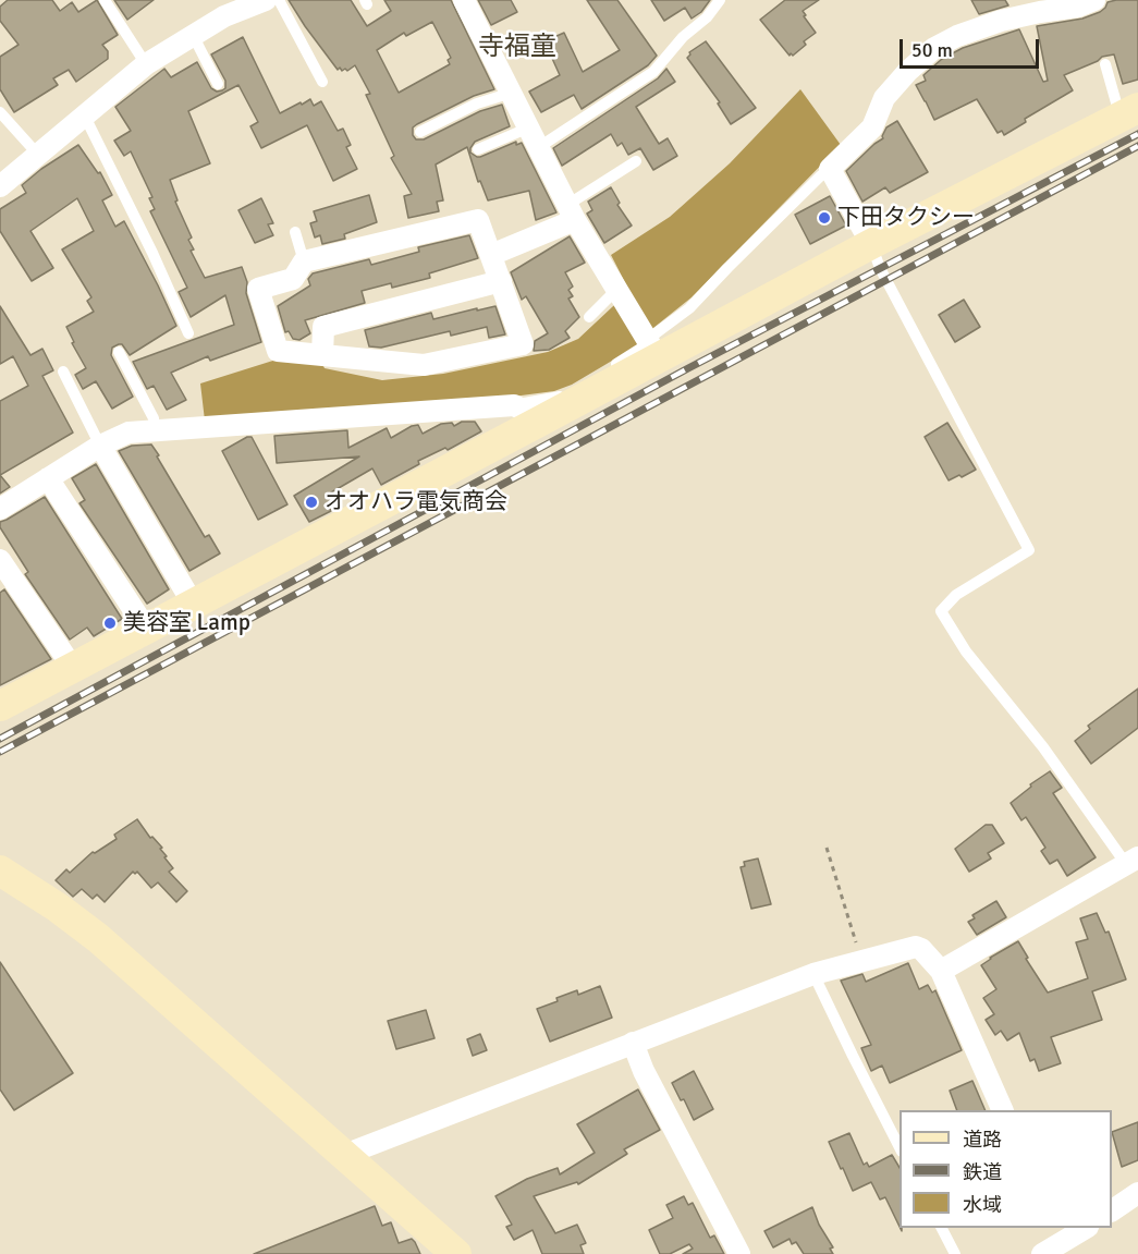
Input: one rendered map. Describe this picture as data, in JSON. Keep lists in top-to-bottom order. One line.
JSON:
{"districts":["寺福童"],"places":["下田タクシー","オオハラ電気商会","美容室 Lamp"],"legend":["道路","鉄道","水域"],"scale_bar":"50 m"}
